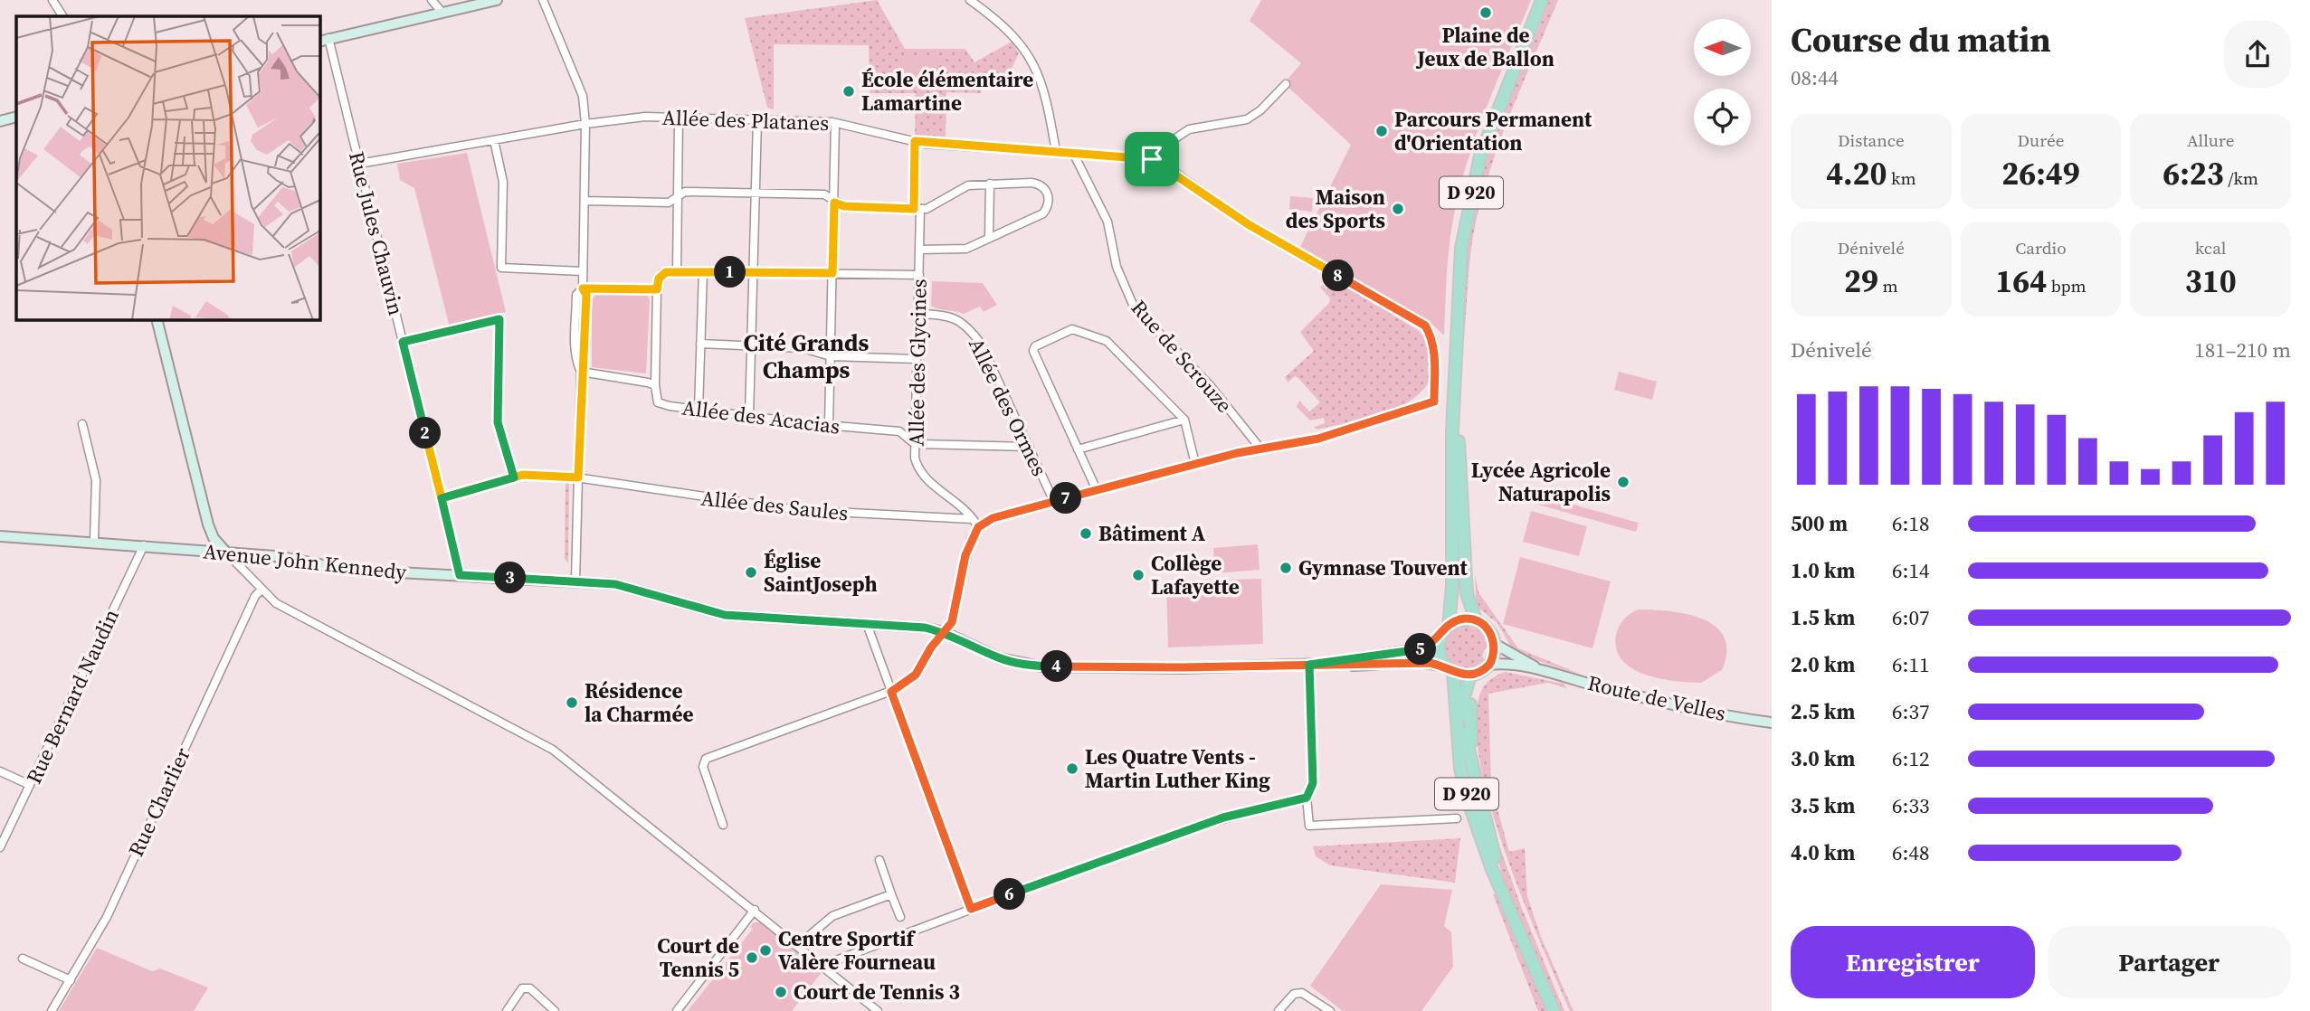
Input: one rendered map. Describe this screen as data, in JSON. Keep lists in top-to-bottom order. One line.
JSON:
{"streets":{"main road":["D 920","Avenue John Kennedy","Route de Velles"],"street":["Allée des Platanes","Rue Jules Chauvin","Rue de Scrouze","Allée des Glycines","Allée des Ormes","Allée des Acacias","Allée des Saules","Rue Bernard Naudin","Rue Charlier"]},"crossings":[["Allée des Platanes","Rue Jules Chauvin"],["Allée des Platanes","Rue de Scrouze"],["Allée des Platanes","Allée des Glycines"],["D 920","Avenue John Kennedy"],["D 920","Route de Velles"],["Rue Jules Chauvin","Allée des Saules"],["Rue Jules Chauvin","Avenue John Kennedy"],["Allée des Glycines","Allée des Ormes"],["Allée des Glycines","Allée des Acacias"],["Allée des Glycines","Allée des Saules"],["Avenue John Kennedy","Rue Bernard Naudin"],["Avenue John Kennedy","Route de Velles"]],"districts":["Cité Grands Champs"],"places":["Plaine de Jeux de Ballon","École élémentaire Lamartine","Parcours Permanent d'Orientation","Maison des Sports","Lycée Agricole Naturapolis","Bâtiment A","Gymnase Touvent","Église SaintJoseph","Collège Lafayette","Résidence la Charmée","Les Quatre Vents - Martin Luther King","Centre Sportif Valère Fourneau","Court de Tennis 5","Court de Tennis 3"],"north":"left","page":{"heading":["Course du matin","08:44"],"stats":[["Distance","4.20 km"],["Durée","26:49"],["Allure","6:23 /km"],["Dénivelé","29 m"],["Cardio","164 bpm"],["kcal","310"]],"pins":["1","8","2","7","3","5","4","6"],"chart":["Dénivelé","181–210 m"],"list":[{"name":"500 m","note":"6:18"},{"name":"1.0 km","note":"6:14"},{"name":"1.5 km","note":"6:07"},{"name":"2.0 km","note":"6:11"},{"name":"2.5 km","note":"6:37"},{"name":"3.0 km","note":"6:12"},{"name":"3.5 km","note":"6:33"},{"name":"4.0 km","note":"6:48"}],"buttons":["Enregistrer","Partager"]}}
